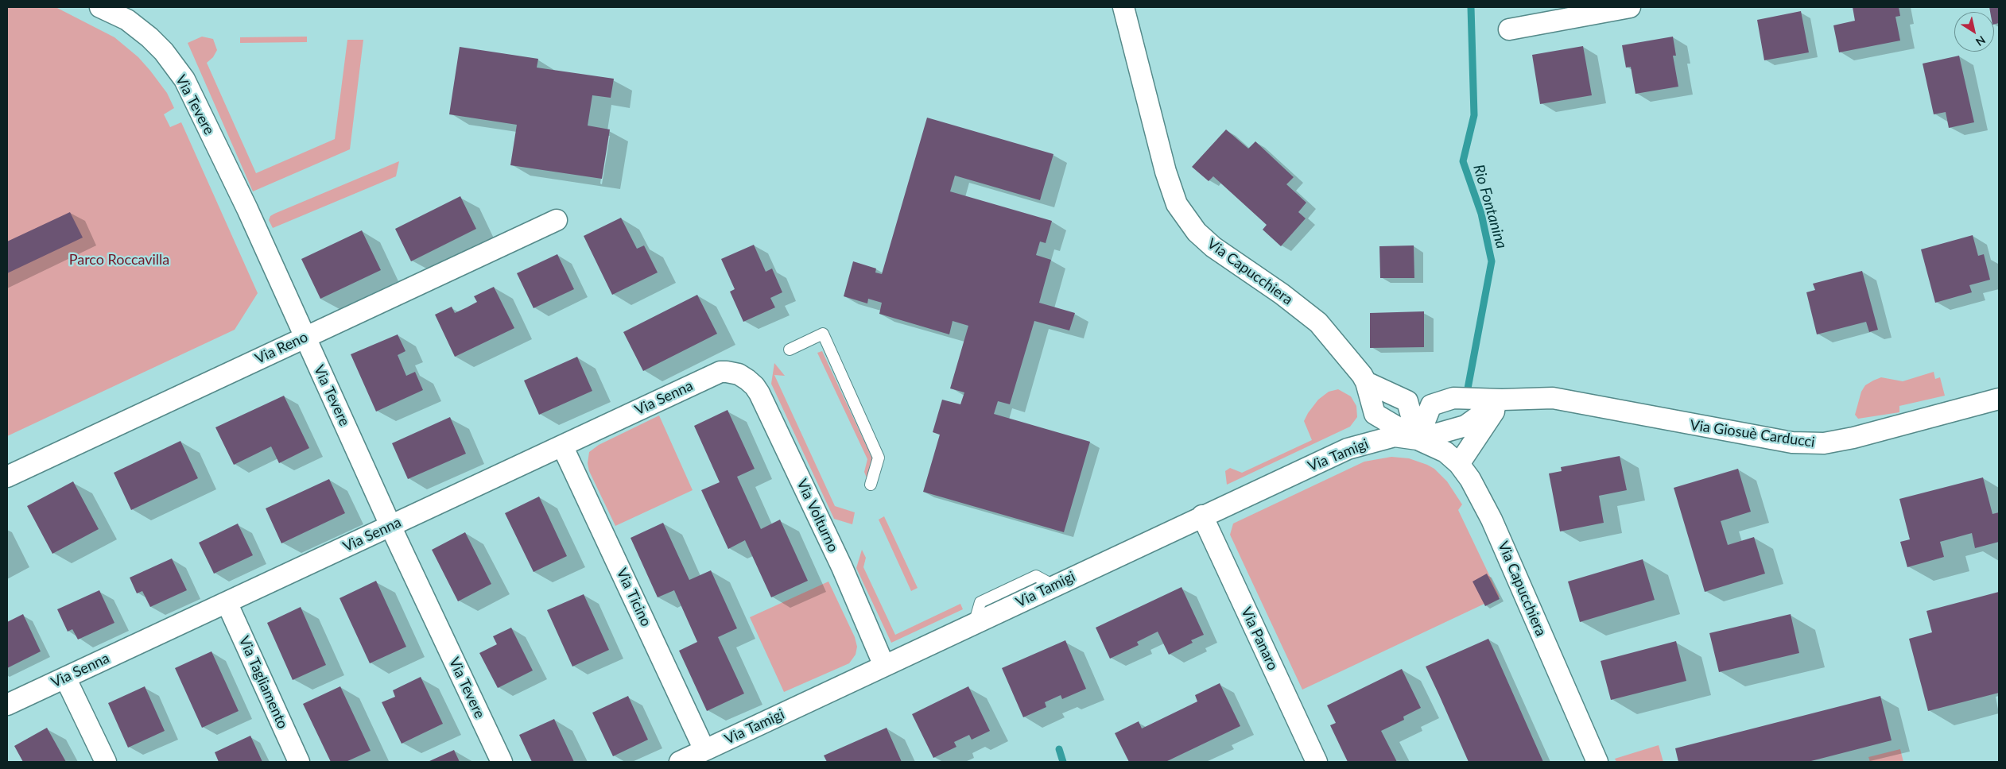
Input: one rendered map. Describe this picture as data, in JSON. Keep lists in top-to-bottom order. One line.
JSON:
{"streets":{"street":["Via Tevere","Via Capucchiera","Via Reno","Via Senna","Via Giosuè Carducci","Via Tamigi","Via Volturno","Via Ticino","Via Panaro","Via Tagliamento"]},"crossings":[["Via Tevere","Via Reno"],["Via Tevere","Via Senna"],["Via Capucchiera","Via Giosuè Carducci"],["Via Capucchiera","Via Tamigi"],["Via Senna","Via Volturno"],["Via Senna","Via Ticino"],["Via Senna","Via Tagliamento"],["Via Giosuè Carducci","Via Tamigi"],["Via Tamigi","Via Volturno"],["Via Tamigi","Via Ticino"],["Via Tamigi","Via Panaro"]],"water":["Rio Fontanina"],"parks":["Parco Roccavilla"],"north":"bottom right"}
